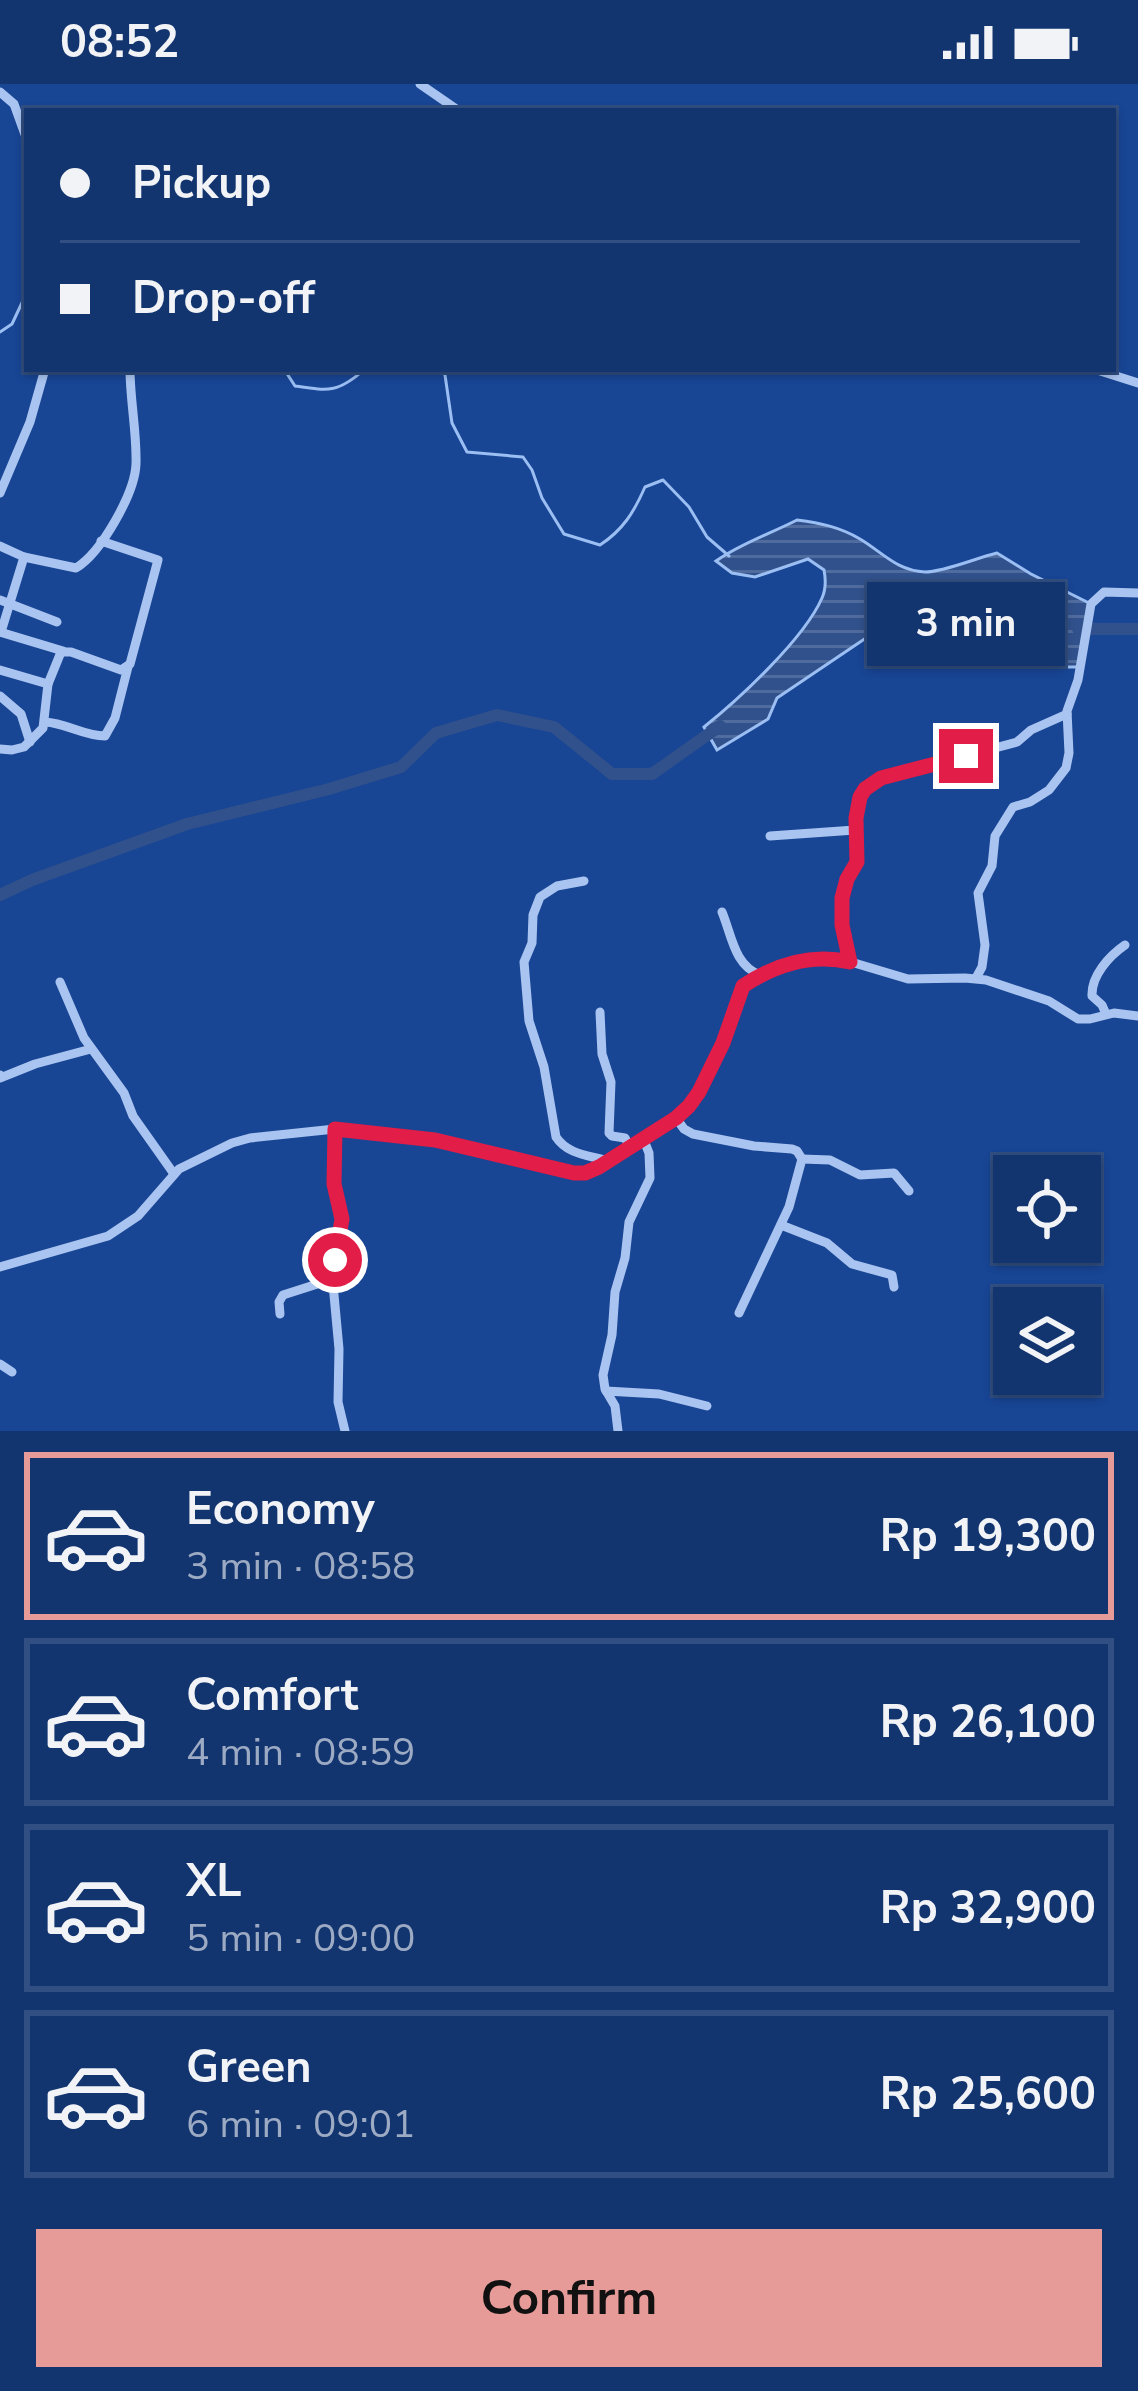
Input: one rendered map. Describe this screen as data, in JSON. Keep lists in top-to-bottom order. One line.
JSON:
{"page":{"status":"08:52","banner":["Pickup","Drop-off"],"bubble":"3 min","list":[{"name":"Economy","note":"3 min · 08:58","value":"Rp 19,300"},{"name":"Comfort","note":"4 min · 08:59","value":"Rp 26,100"},{"name":"XL","note":"5 min · 09:00","value":"Rp 32,900"},{"name":"Green","note":"6 min · 09:01","value":"Rp 25,600"}],"buttons":"Confirm"}}
